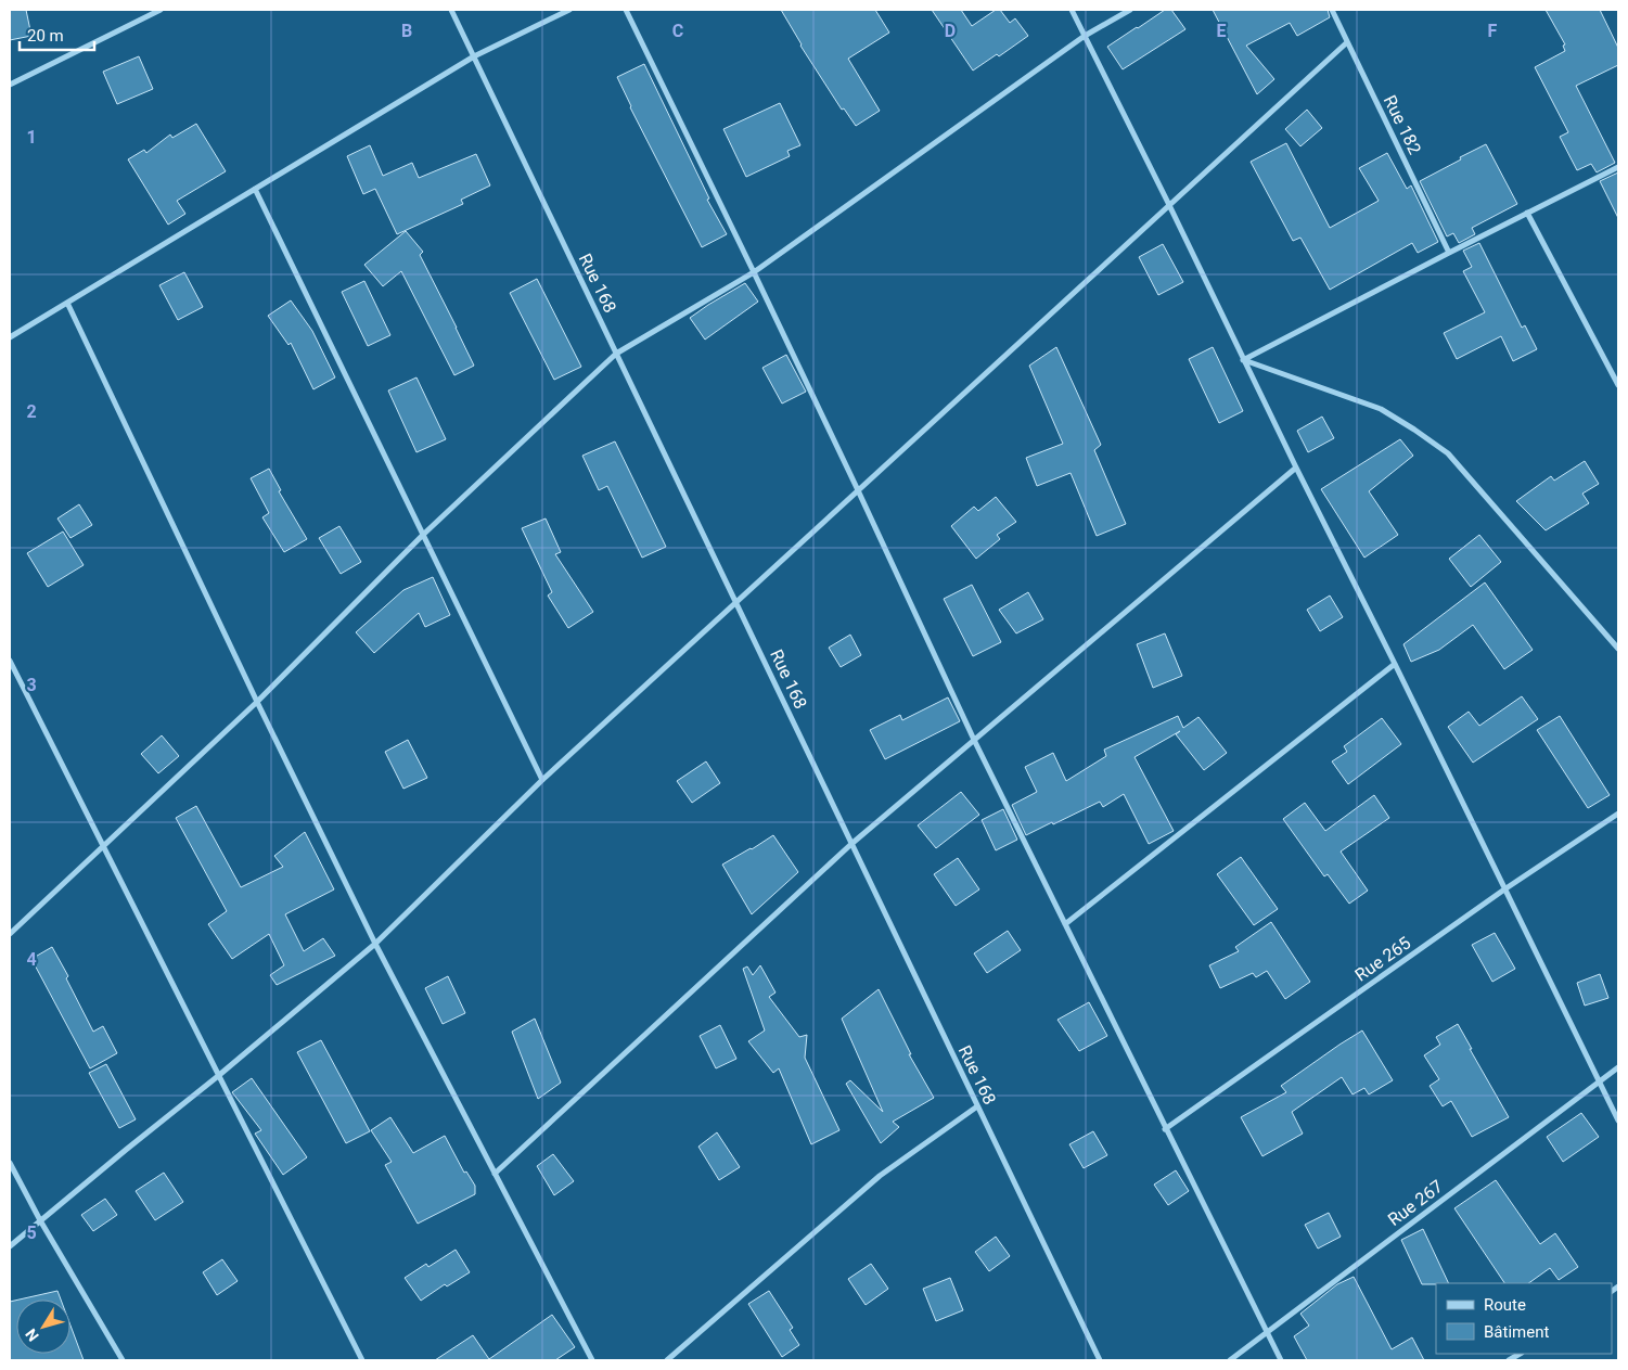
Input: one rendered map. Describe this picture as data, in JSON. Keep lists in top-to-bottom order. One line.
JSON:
{"streets":{"street":["Rue 182","Rue 168","Rue 265","Rue 267"]},"legend":["Route","Bâtiment"],"scale_bar":"20 m","north":"bottom left","grid":{"columns":["B","C","D","E","F"],"rows":["1","2","3","4","5"]}}
